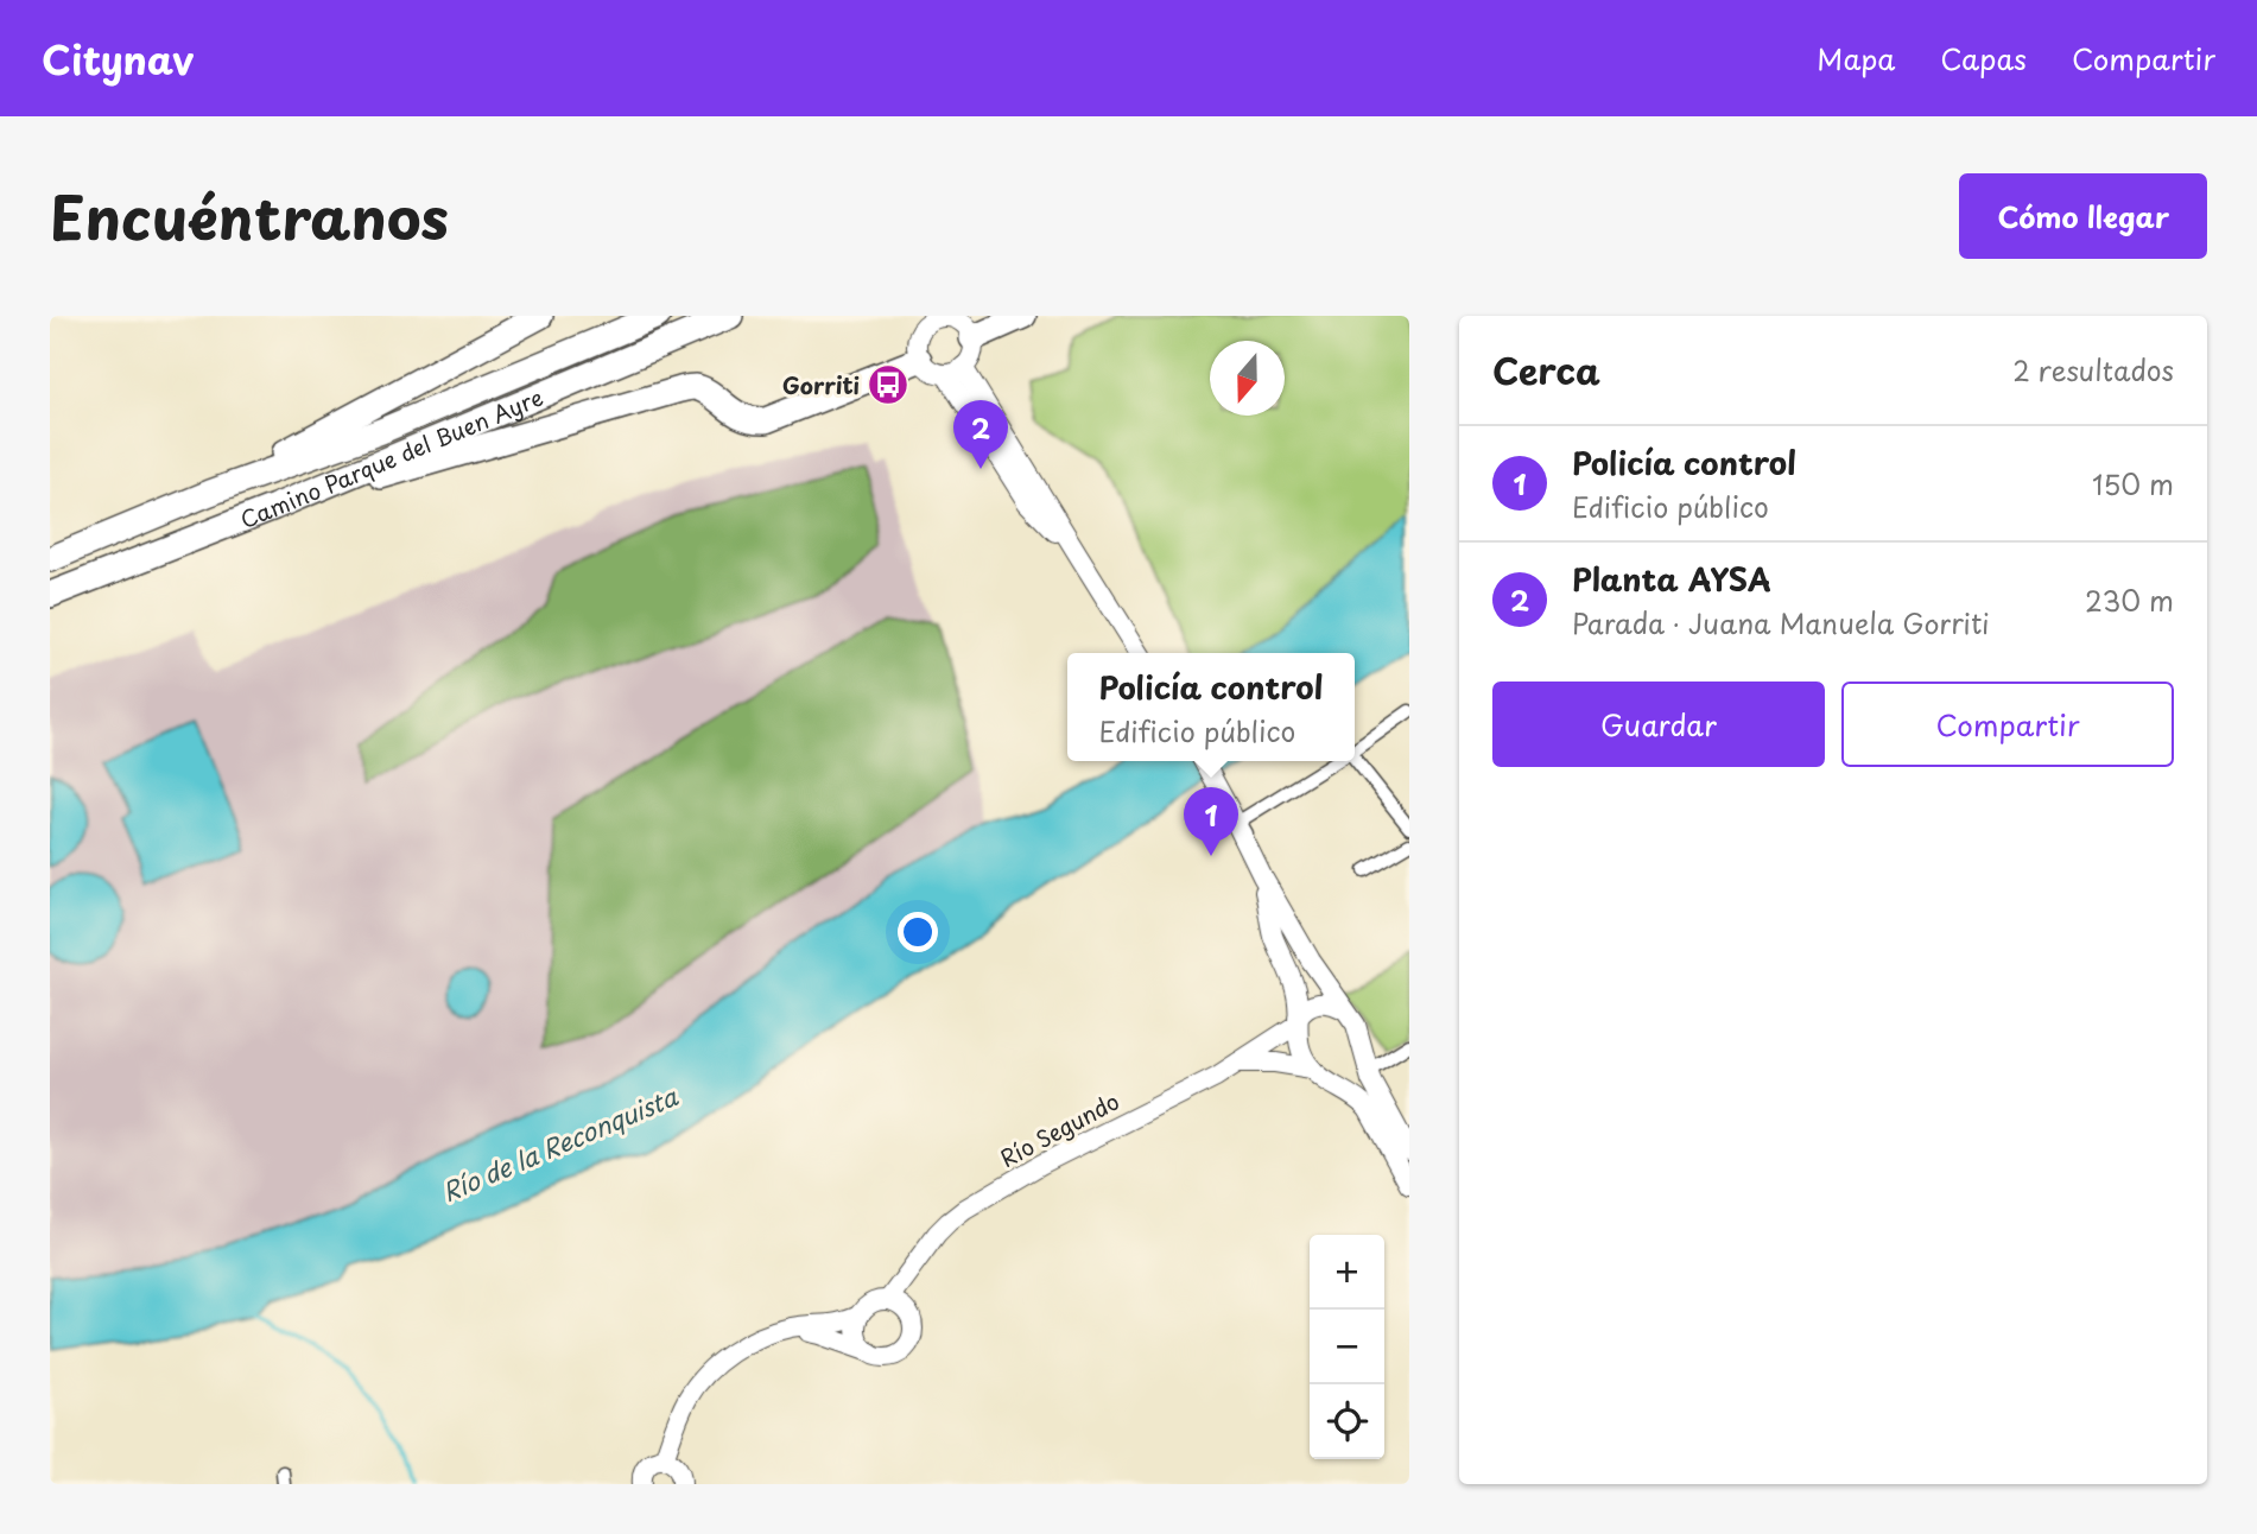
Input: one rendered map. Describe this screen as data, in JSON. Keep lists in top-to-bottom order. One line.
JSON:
{"streets":{"highway":["Camino Parque del Buen Ayre"],"main road":["Río Segundo"]},"water":["Río de la Reconquista"],"places":{"bus stop":["Gorriti"]},"north":"bottom","page":{"header":"Citynav","nav":["Mapa","Capas","Compartir"],"title":"Encuéntranos","buttons":["Cómo llegar",["Guardar","Compartir"]],"heading":["Cerca","2 resultados"],"pins":["2","1"],"list":[{"mark":"1","name":"Policía control","note":"Edificio público","value":"150 m"},{"mark":"2","name":"Planta AYSA","note":"Parada · Juana Manuela Gorriti","value":"230 m"}],"popup":["Policía control","Edificio público"],"map_buttons":["+","−"]}}
